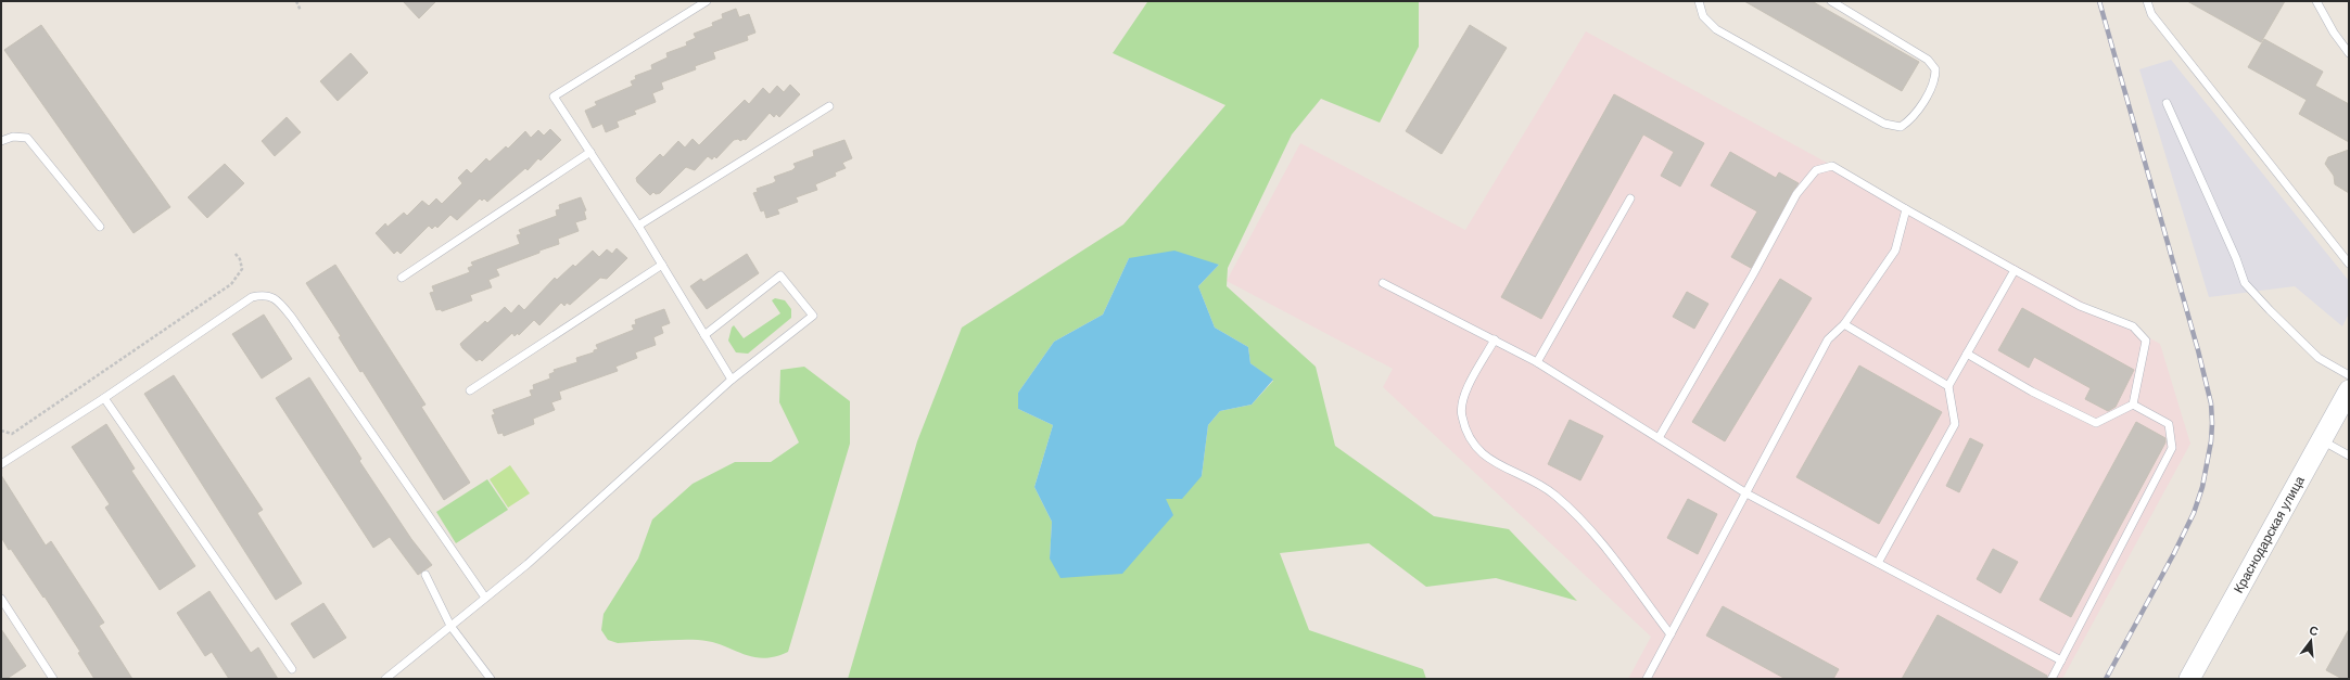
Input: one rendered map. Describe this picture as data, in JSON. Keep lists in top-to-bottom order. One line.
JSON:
{"streets":{"main road":["Краснодарская улица"]},"north":"top"}
